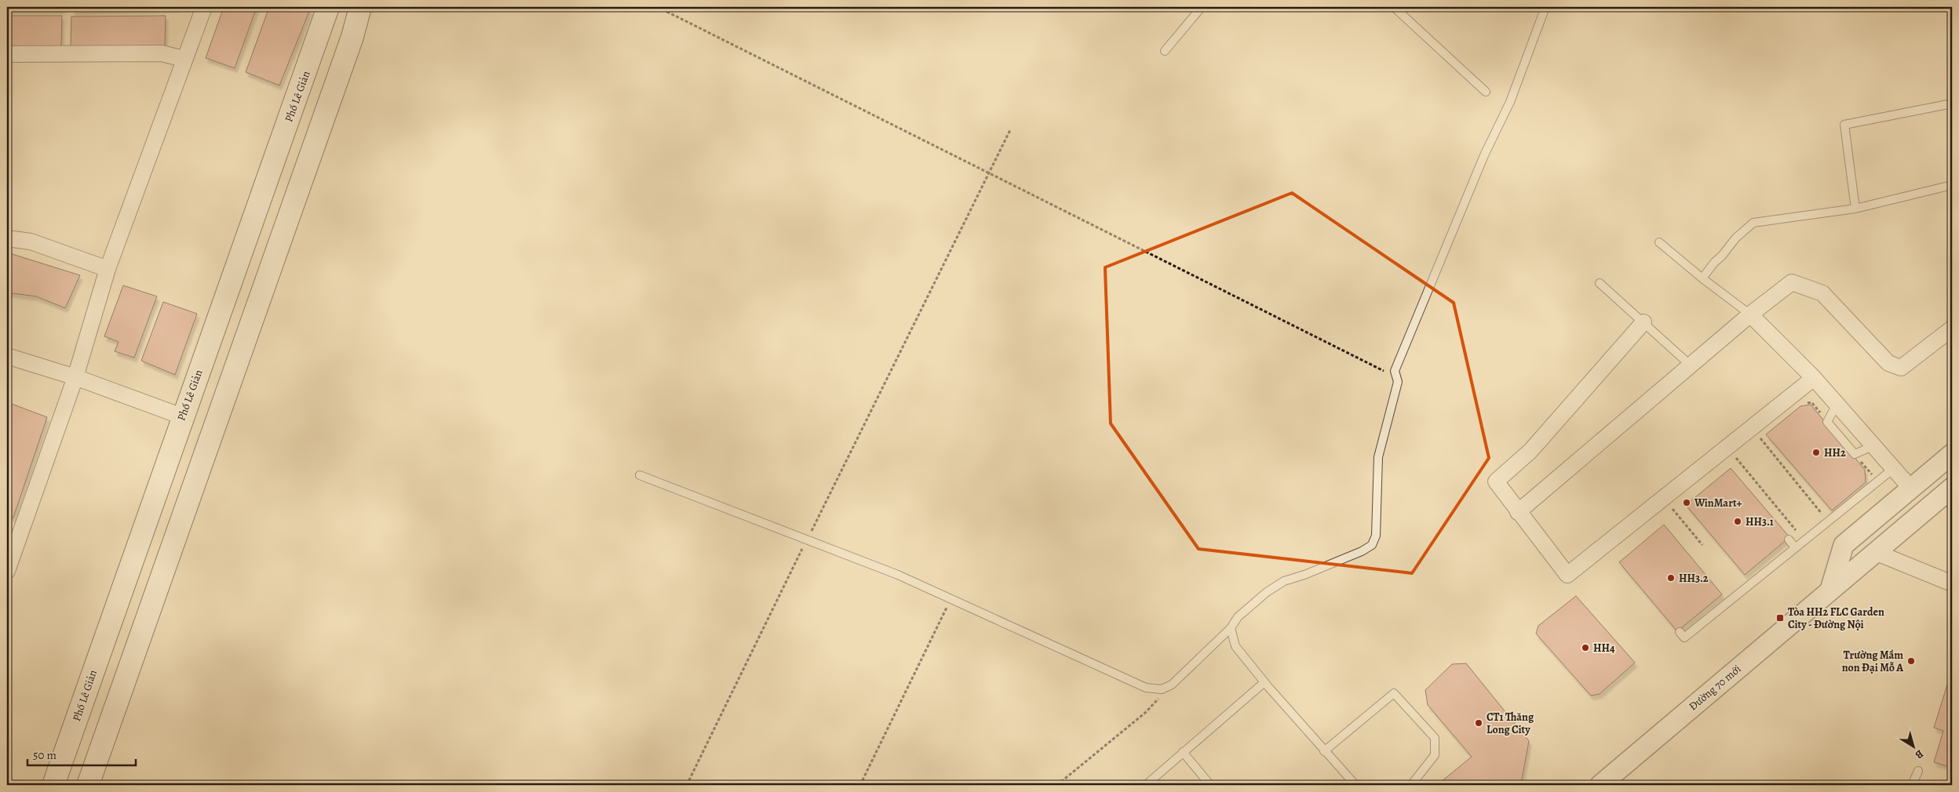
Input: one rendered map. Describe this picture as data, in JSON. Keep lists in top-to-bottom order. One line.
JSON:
{"streets":{"main road":["Phố Lê Giản"],"street":["Đường 70 mới"]},"places":{"other":["HH2","WinMart+","HH3.1","HH3.2","HH4","Trường Mầm non Đại Mỗ A","CT1 Thăng Long City"],"transit":["Tòa HH2 FLC Garden City - Đường Nội"]},"scale_bar":"50 m","north":"bottom right"}
